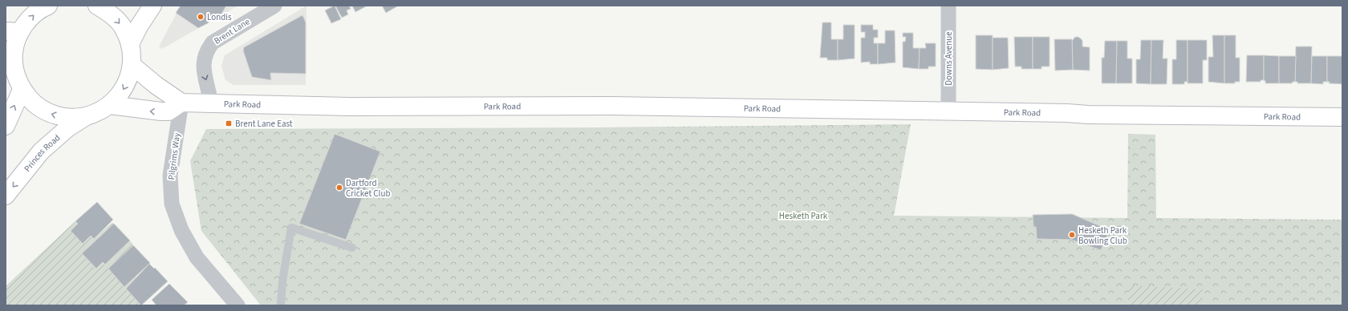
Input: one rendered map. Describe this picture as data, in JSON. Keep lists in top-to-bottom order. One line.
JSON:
{"streets":{"main road":["Park Road","Princes Road"],"street":["Brent Lane","Downs Avenue","Pilgrims Way"]},"crossings":[["Brent Lane","Park Road"],["Downs Avenue","Park Road"],["Park Road","Pilgrims Way"]],"one_way":["Brent Lane"],"parks":["Hesketh Park"],"places":{"other":["Londis","Dartford Cricket Club","Hesketh Park Bowling Club"],"transit":["Brent Lane East"]}}
